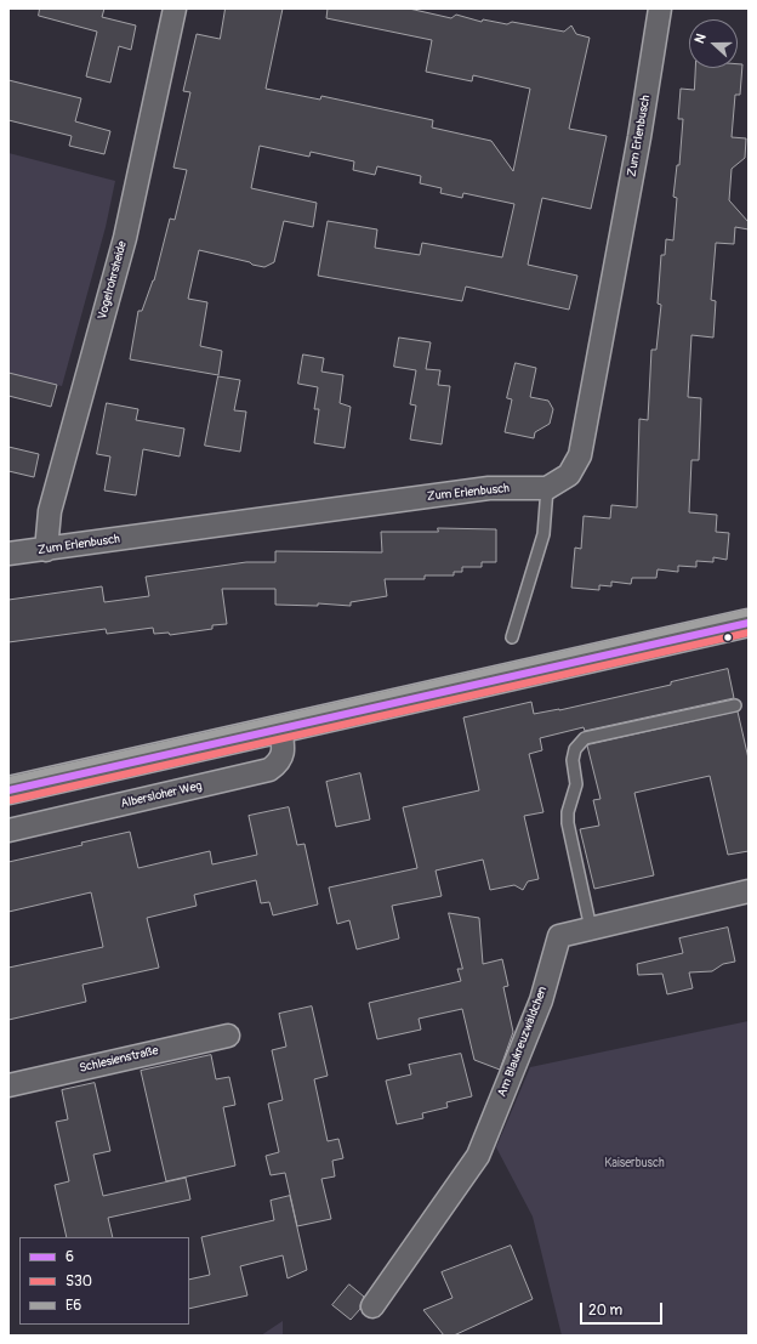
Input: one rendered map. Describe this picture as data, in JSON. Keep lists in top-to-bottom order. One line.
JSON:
{"streets":{"street":["Zum Erlenbusch","Vogelrohrsheide","Albersloher Weg","Am Blaukreuzwäldchen","Schlesienstraße"]},"crossings":[["Zum Erlenbusch","Vogelrohrsheide"]],"parks":["Kaiserbusch"],"lines":["transit line E6","transit line 6","transit line S30"],"legend":["6","S30","E6"],"scale_bar":"20 m","north":"left"}
